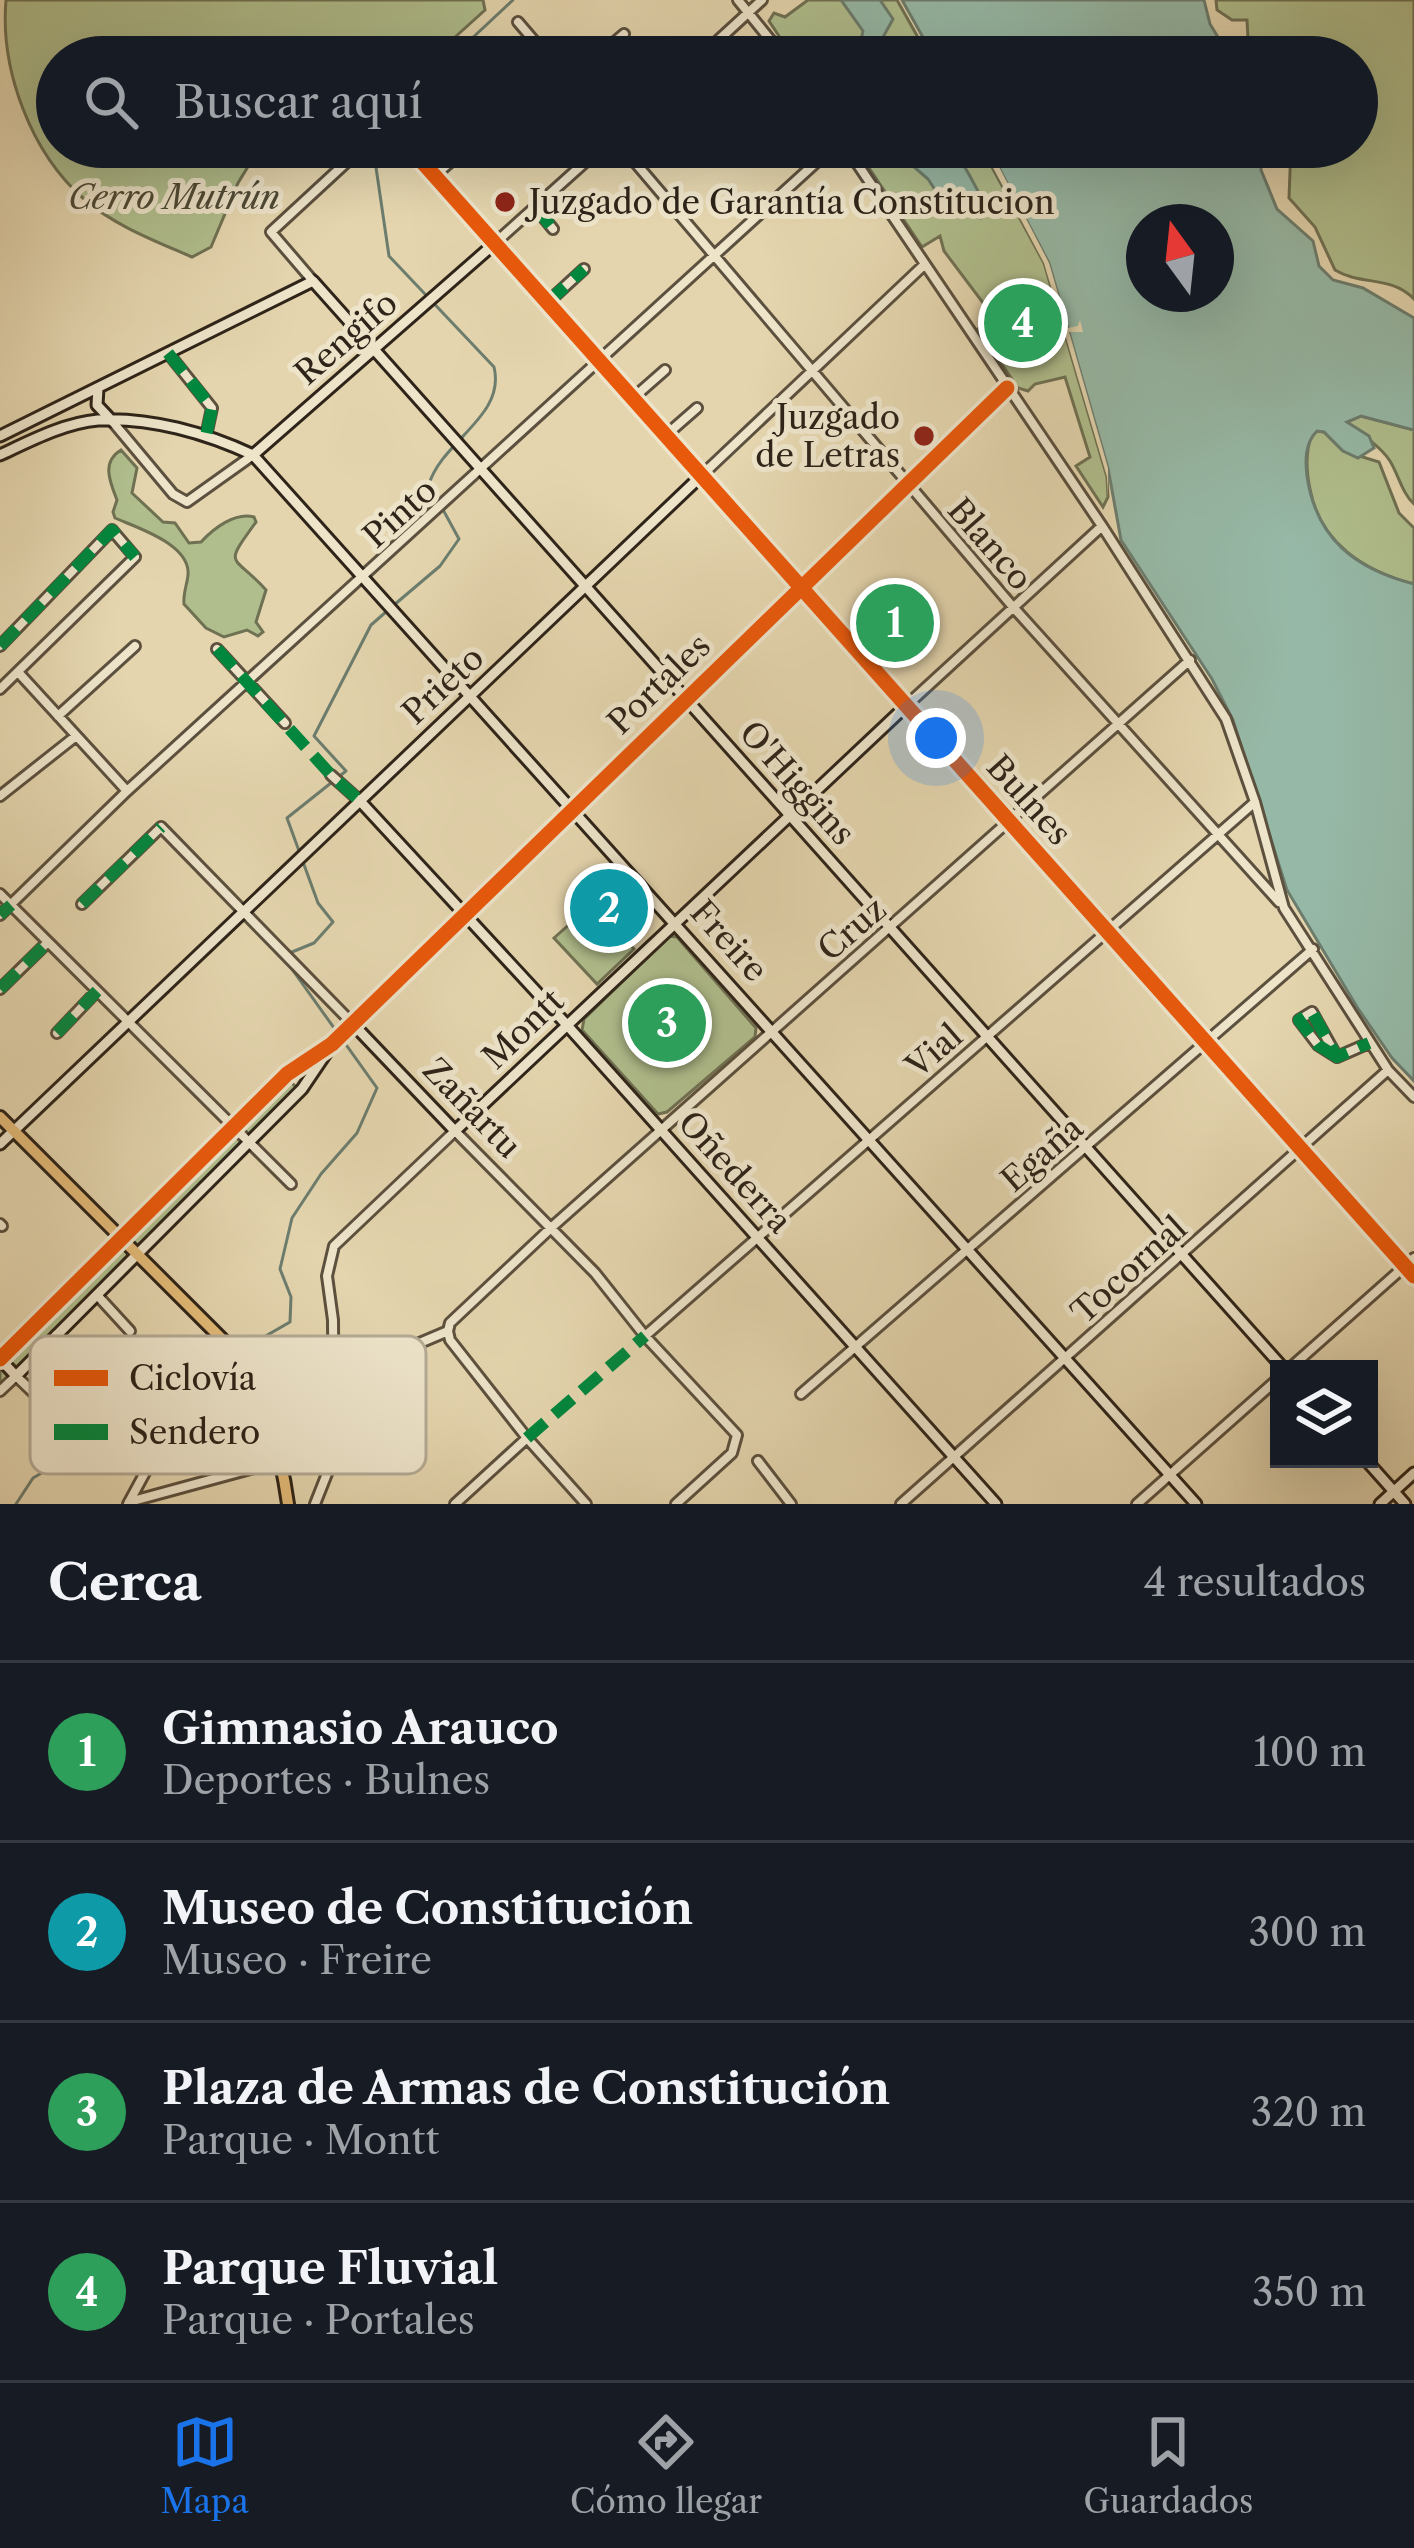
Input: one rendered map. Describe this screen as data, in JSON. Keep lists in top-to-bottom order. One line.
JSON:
{"streets":{"street":["Rengifo","Pinto","Blanco","Portales","Prieto","O'Higgins","Bulnes","Cruz","Freire","Montt","Vial","Zañartu","Egaña","Oñederra","Tocornal"]},"crossings":[["Rengifo","O'Higgins"],["Rengifo","Bulnes"],["Rengifo","Freire"],["Pinto","Blanco"],["Pinto","O'Higgins"],["Pinto","Bulnes"],["Pinto","Freire"],["Blanco","Portales"],["Blanco","Prieto"],["Blanco","Cruz"],["Blanco","Montt"],["Blanco","Vial"],["Portales","O'Higgins"],["Portales","Bulnes"],["Portales","Freire"],["Portales","Zañartu"],["Portales","Oñederra"],["Prieto","O'Higgins"],["Prieto","Bulnes"],["Prieto","Freire"],["Prieto","Zañartu"],["Prieto","Oñederra"],["O'Higgins","Cruz"],["O'Higgins","Montt"],["O'Higgins","Vial"],["O'Higgins","Egaña"],["O'Higgins","Tocornal"],["Bulnes","Cruz"],["Bulnes","Montt"],["Bulnes","Vial"],["Bulnes","Egaña"],["Bulnes","Tocornal"],["Cruz","Freire"],["Cruz","Zañartu"],["Cruz","Oñederra"],["Freire","Montt"],["Freire","Vial"],["Freire","Egaña"],["Freire","Tocornal"],["Montt","Zañartu"],["Montt","Oñederra"],["Vial","Zañartu"],["Vial","Oñederra"],["Egaña","Oñederra"],["Oñederra","Tocornal"]],"parks":["Cerro Mutrún"],"places":["Juzgado de Garantía Constitucion","Juzgado de Letras"],"legend":["Ciclovía","Sendero"],"north":"top","page":{"search":"Buscar aquí","pins":["4","1","2","3"],"heading":["Cerca","4 resultados"],"list":[{"mark":"1","name":"Gimnasio Arauco","note":"Deportes · Bulnes","value":"100 m"},{"mark":"2","name":"Museo de Constitución","note":"Museo · Freire","value":"300 m"},{"mark":"3","name":"Plaza de Armas de Constitución","note":"Parque · Montt","value":"320 m"},{"mark":"4","name":"Parque Fluvial","note":"Parque · Portales","value":"350 m"}],"nav":["Mapa","Cómo llegar","Guardados"]}}
